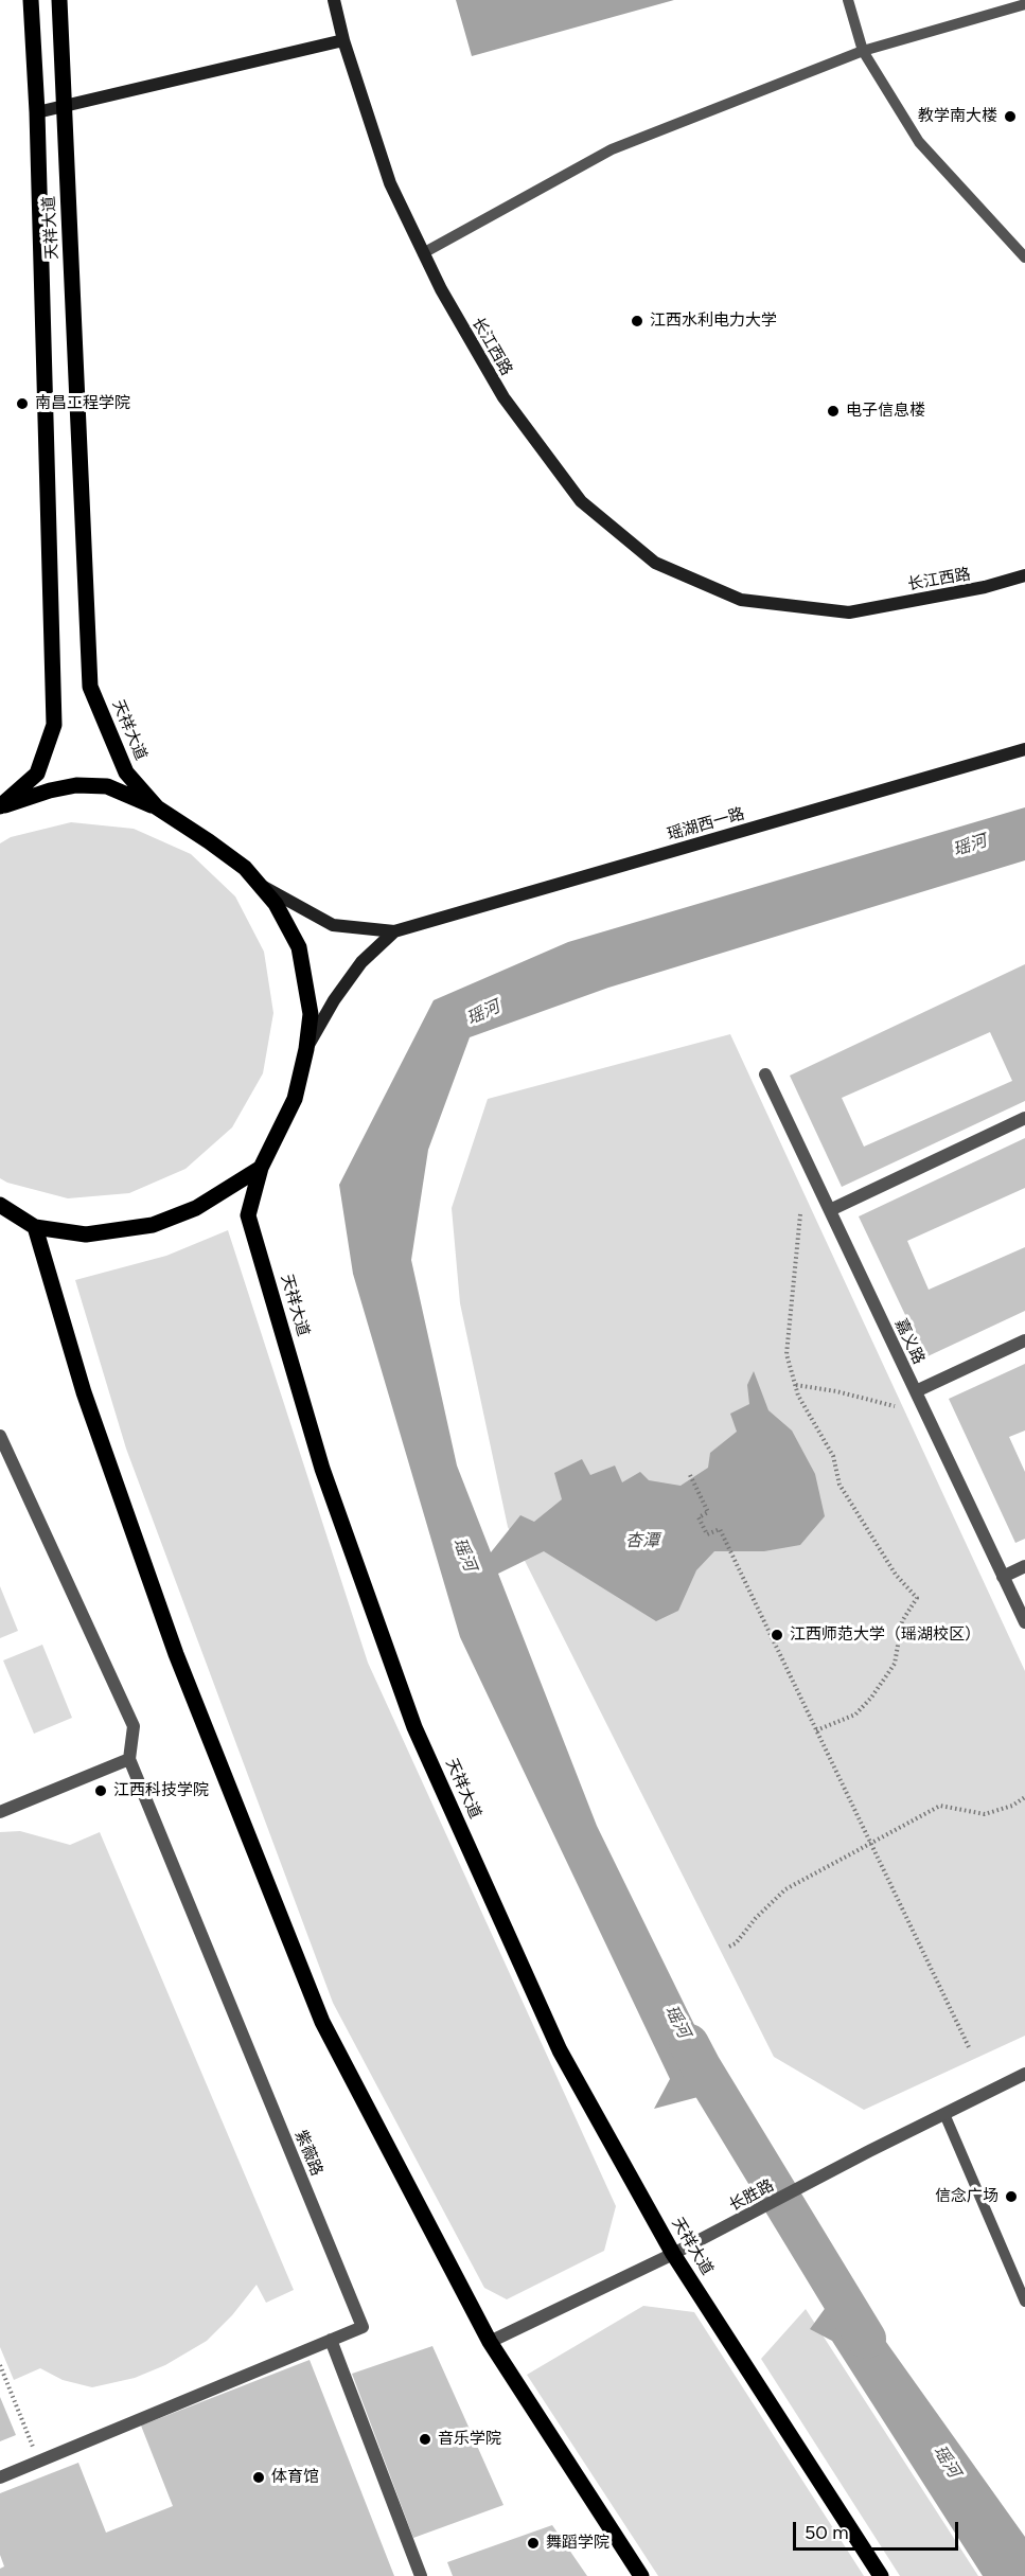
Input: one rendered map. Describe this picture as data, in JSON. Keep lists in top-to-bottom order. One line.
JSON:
{"streets":{"main road":["天祥大道"],"street":["长江西路","瑶湖西一路","嘉义路","紫薇路","长胜路"]},"crossings":[["天祥大道","长胜路"]],"water":["瑶河","杏潭"],"places":["教学南大楼","江西水利电力大学","南昌工程学院","电子信息楼","江西师范大学（瑶湖校区）","江西科技学院","信念广场","音乐学院","体育馆","舞蹈学院"],"scale_bar":"50 m"}
